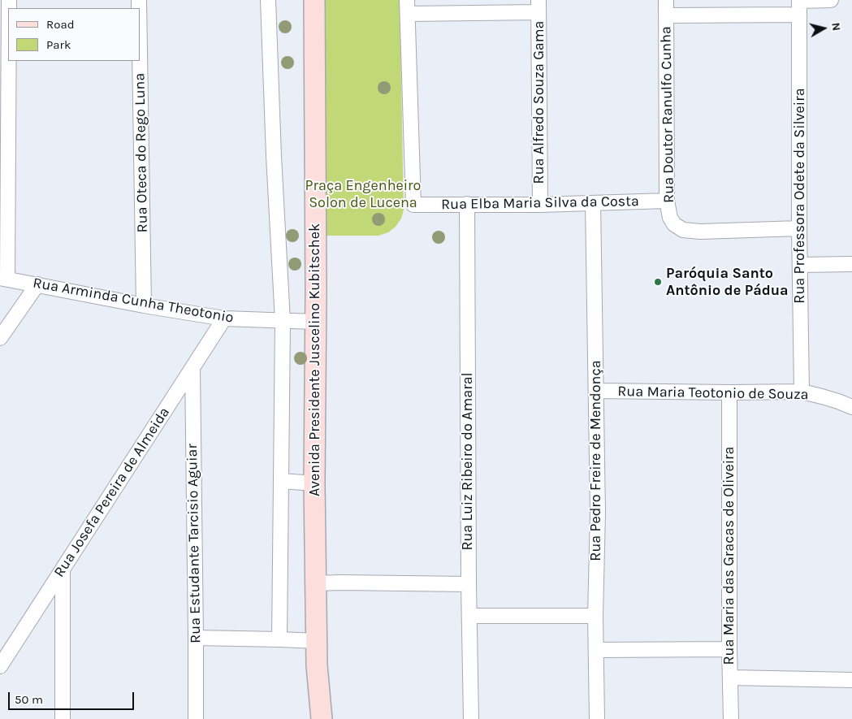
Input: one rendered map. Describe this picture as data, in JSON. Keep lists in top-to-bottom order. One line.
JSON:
{"streets":{"main road":["Avenida Presidente Juscelino Kubitschek"],"street":["Rua Alfredo Souza Gama","Rua Doutor Ranulfo Cunha","Rua Oteca do Rego Luna","Rua Professora Odete da Silveira","Rua Elba Maria Silva da Costa","Rua Arminda Cunha Theotonio","Rua Maria Teotonio de Souza","Rua Pedro Freire de Mendonça","Rua Luiz Ribeiro do Amaral","Rua Josefa Pereira de Almeida","Rua Estudante Tarcisio Aguiar","Rua Maria das Gracas de Oliveira"]},"crossings":[["Rua Alfredo Souza Gama","Rua Elba Maria Silva da Costa"],["Rua Doutor Ranulfo Cunha","Rua Professora Odete da Silveira"],["Rua Doutor Ranulfo Cunha","Rua Elba Maria Silva da Costa"],["Rua Oteca do Rego Luna","Rua Arminda Cunha Theotonio"],["Rua Professora Odete da Silveira","Rua Maria Teotonio de Souza"],["Rua Elba Maria Silva da Costa","Rua Pedro Freire de Mendonça"],["Rua Elba Maria Silva da Costa","Rua Luiz Ribeiro do Amaral"],["Rua Arminda Cunha Theotonio","Avenida Presidente Juscelino Kubitschek"],["Rua Arminda Cunha Theotonio","Rua Josefa Pereira de Almeida"],["Rua Maria Teotonio de Souza","Rua Pedro Freire de Mendonça"],["Rua Maria Teotonio de Souza","Rua Maria das Gracas de Oliveira"],["Rua Josefa Pereira de Almeida","Rua Estudante Tarcisio Aguiar"]],"parks":["Praça Engenheiro Solon de Lucena"],"places":["Paróquia Santo Antônio de Pádua"],"legend":["Road","Park"],"scale_bar":"50 m","north":"right"}
